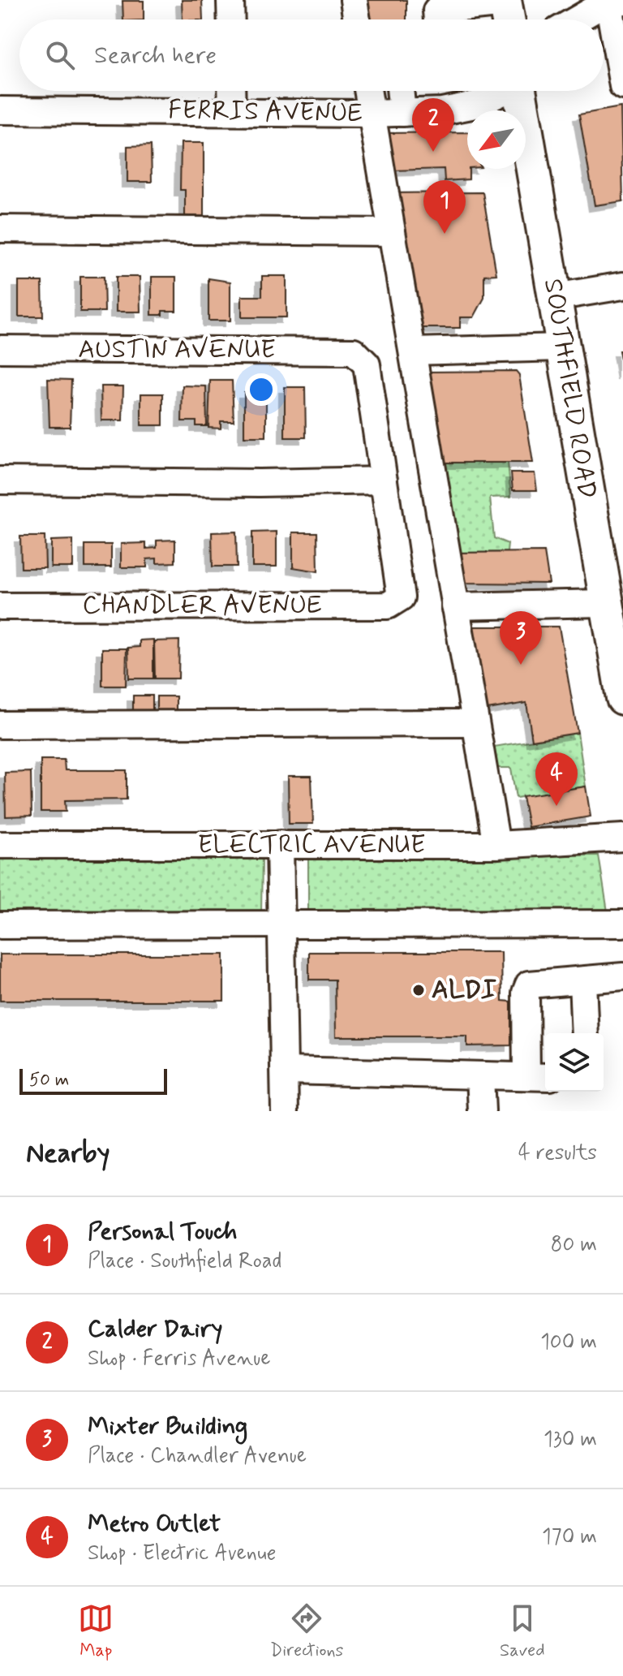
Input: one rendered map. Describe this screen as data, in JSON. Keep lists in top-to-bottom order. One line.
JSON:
{"streets":{"main road":["SOUTHFIELD ROAD"],"street":["FERRIS AVENUE","AUSTIN AVENUE","CHANDLER AVENUE","ELECTRIC AVENUE"]},"crossings":[["AUSTIN AVENUE","CHANDLER AVENUE"]],"places":["ALDI"],"scale_bar":"50 m","north":"bottom left","page":{"search":"Search here","pins":["2","1","3","4"],"scale":"50 m","heading":["Nearby","4 results"],"list":[{"mark":"1","name":"Personal Touch","note":"Place · Southfield Road","value":"80 m"},{"mark":"2","name":"Calder Dairy","note":"Shop · Ferris Avenue","value":"100 m"},{"mark":"3","name":"Mixter Building","note":"Place · Chandler Avenue","value":"130 m"},{"mark":"4","name":"Metro Outlet","note":"Shop · Electric Avenue","value":"170 m"}],"nav":["Map","Directions","Saved"]}}
